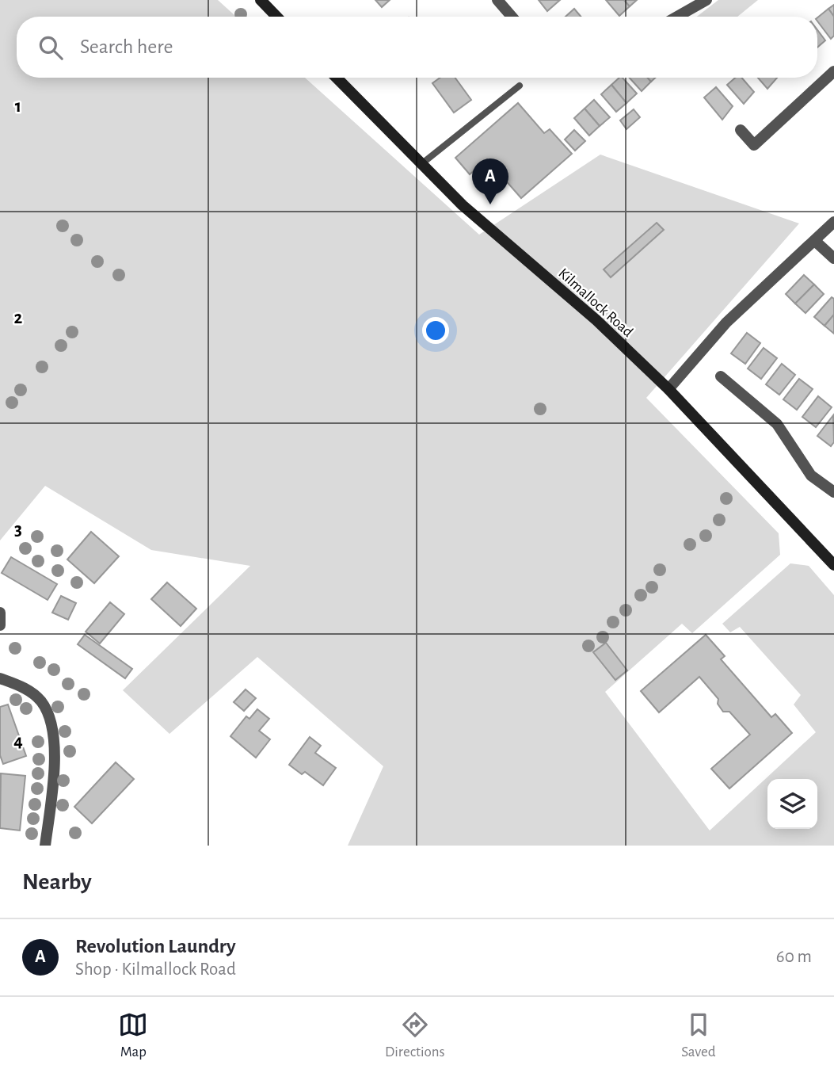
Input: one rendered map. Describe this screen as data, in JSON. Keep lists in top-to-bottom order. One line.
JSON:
{"streets":{"main road":["Kilmallock Road"]},"page":{"search":"Search here","pins":"A","heading":"Nearby","list":[{"mark":"A","name":"Revolution Laundry","note":"Shop · Kilmallock Road","value":"60 m"}],"nav":["Map","Directions","Saved"]},"grid":{"rows":["1","2","3","4"]}}
